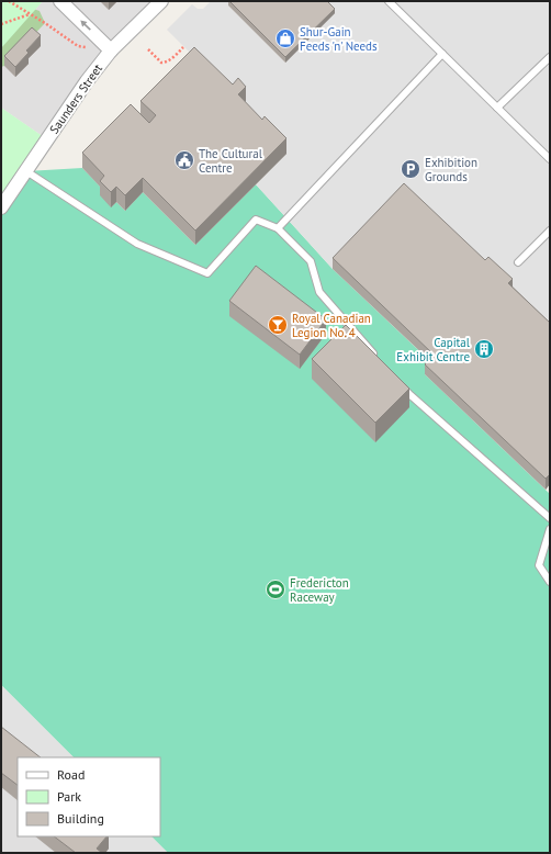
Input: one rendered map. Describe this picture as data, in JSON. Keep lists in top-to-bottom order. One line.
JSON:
{"streets":{"street":["Saunders Street"]},"places":{"shop":["Shur-Gain Feeds 'n' Needs"],"public building":["The Cultural Centre"],"parking":["Exhibition Grounds"],"bar":["Royal Canadian Legion No. 4"],"building":["Capital Exhibit Centre"],"sports":["Fredericton Raceway"]},"legend":["Road","Park","Building"]}
